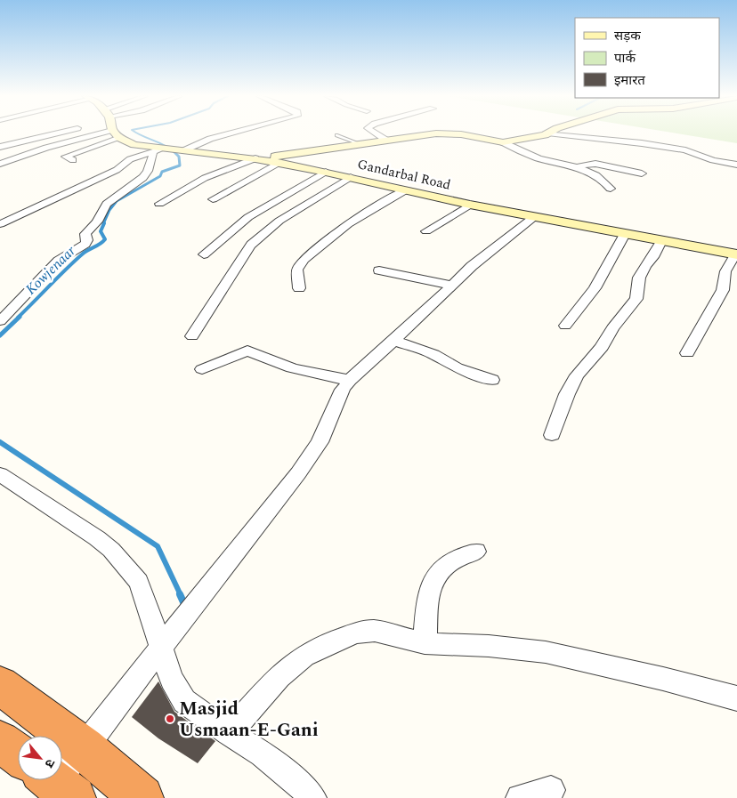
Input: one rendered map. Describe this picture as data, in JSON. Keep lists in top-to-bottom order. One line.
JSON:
{"streets":{"street":["Gandarbal Road"]},"water":["Kowjenaar"],"places":["Masjid Usmaan-E-Gani"],"legend":["सड़क","पार्क","इमारत"],"north":"bottom right"}
